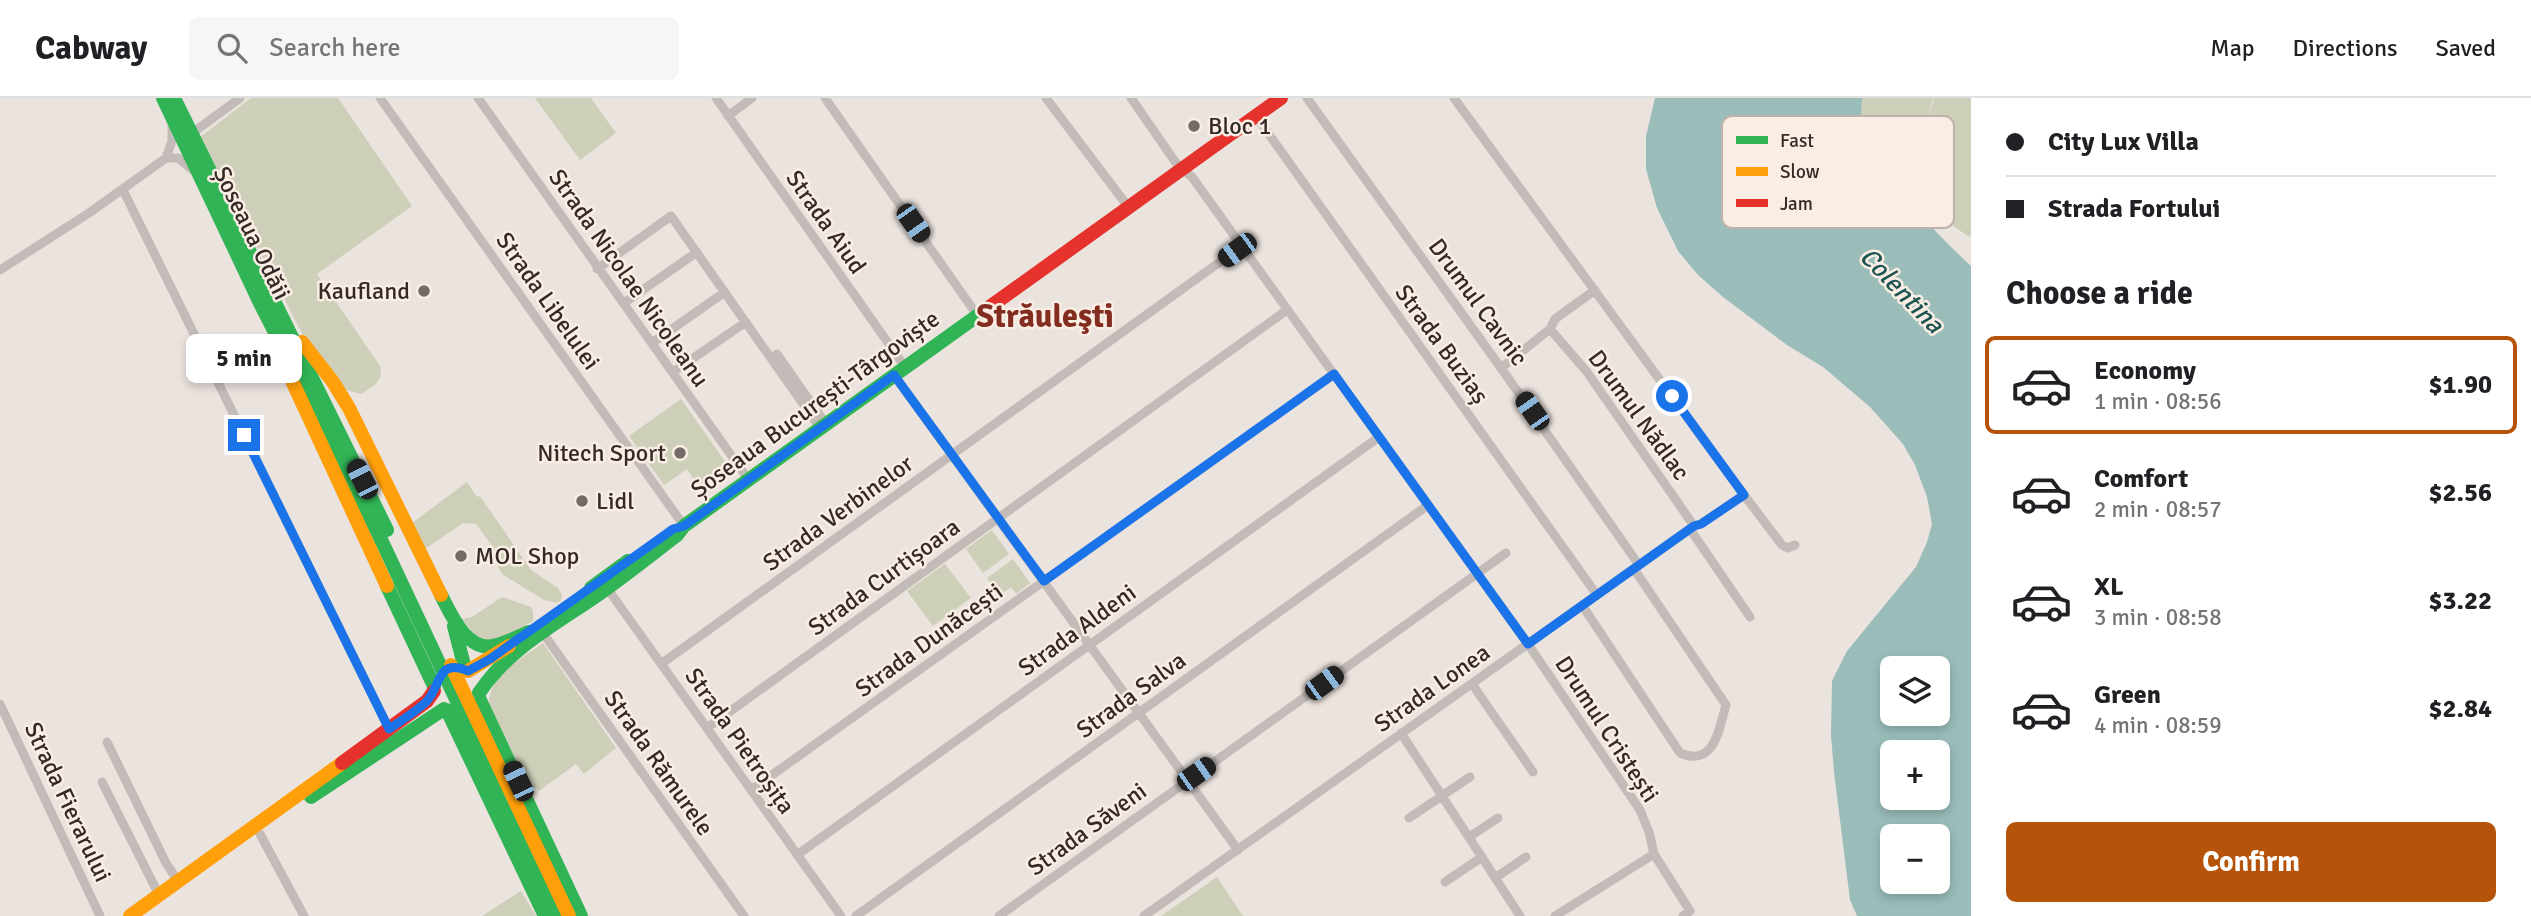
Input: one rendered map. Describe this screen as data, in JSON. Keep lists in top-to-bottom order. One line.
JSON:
{"streets":{"main road":["Șoseaua Odăii","Șoseaua București-Târgoviște"],"street":["Strada Aiud","Strada Nicolae Nicoleanu","Strada Libelulei","Drumul Cavnic","Strada Buziaș","Drumul Nădlac","Strada Verbinelor","Strada Curtișoara","Strada Aldeni","Strada Dunăcești","Strada Lonea","Strada Salva","Drumul Cristești","Strada Pietroșița","Strada Rămurele","Strada Fierarului","Strada Săveni"]},"crossings":[["Strada Aiud","Șoseaua București-Târgoviște"],["Strada Aiud","Strada Verbinelor"],["Strada Aiud","Strada Curtișoara"],["Strada Aiud","Strada Aldeni"],["Strada Aiud","Strada Dunăcești"],["Strada Aiud","Strada Lonea"],["Strada Aiud","Strada Salva"],["Strada Aiud","Strada Săveni"],["Strada Nicolae Nicoleanu","Șoseaua București-Târgoviște"],["Strada Libelulei","Șoseaua București-Târgoviște"],["Drumul Cavnic","Strada Lonea"],["Strada Buziaș","Șoseaua București-Târgoviște"],["Strada Buziaș","Strada Lonea"],["Șoseaua București-Târgoviște","Drumul Cristești"],["Șoseaua București-Târgoviște","Strada Pietroșița"],["Șoseaua București-Târgoviște","Strada Rămurele"],["Drumul Nădlac","Strada Lonea"],["Strada Verbinelor","Drumul Cristești"],["Strada Verbinelor","Strada Pietroșița"],["Strada Curtișoara","Drumul Cristești"],["Strada Curtișoara","Strada Pietroșița"],["Strada Aldeni","Drumul Cristești"],["Strada Aldeni","Strada Pietroșița"],["Strada Dunăcești","Drumul Cristești"],["Strada Dunăcești","Strada Pietroșița"],["Strada Lonea","Drumul Cristești"],["Strada Salva","Drumul Cristești"],["Drumul Cristești","Strada Săveni"]],"districts":["Străuleşti"],"water":["Colentina"],"places":["Bloc 1","Kaufland","Nitech Sport","Lidl","MOL Shop"],"legend":["Fast","Slow","Jam"],"page":{"header":"Cabway","search":"Search here","nav":["Map","Directions","Saved"],"banner":["City Lux Villa","Strada Fortului"],"heading":"Choose a ride","bubble":"5 min","list":[{"name":"Economy","note":"1 min · 08:56","value":"$1.90"},{"name":"Comfort","note":"2 min · 08:57","value":"$2.56"},{"name":"XL","note":"3 min · 08:58","value":"$3.22"},{"name":"Green","note":"4 min · 08:59","value":"$2.84"}],"map_buttons":["+","−"],"buttons":"Confirm"}}
